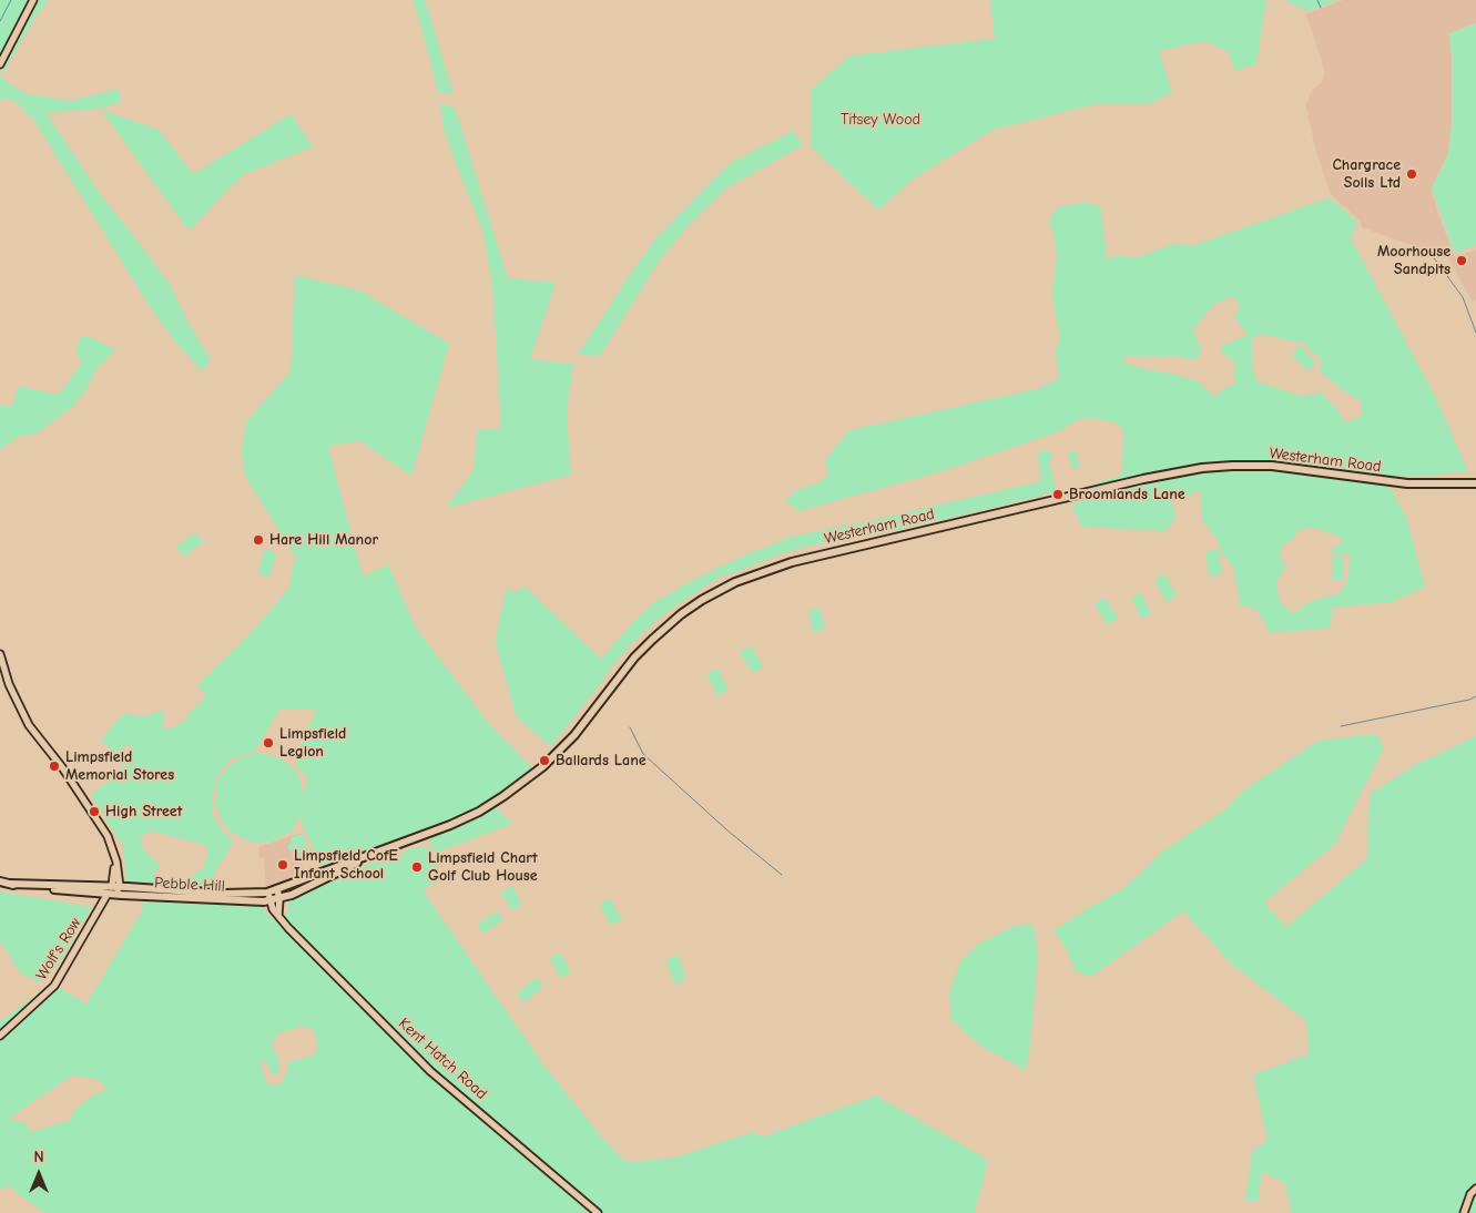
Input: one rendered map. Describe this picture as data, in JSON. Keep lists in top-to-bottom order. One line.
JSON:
{"streets":{"main road":["Westerham Road","Pebble Hill","Wolf's Row","Kent Hatch Road"]},"crossings":[["Westerham Road","Pebble Hill"],["Westerham Road","Kent Hatch Road"],["Pebble Hill","Wolf's Row"],["Pebble Hill","Kent Hatch Road"]],"parks":["Titsey Wood"],"places":["Chargrace Soils Ltd","Moorhouse Sandpits","Broomlands Lane","Hare Hill Manor","Limpsfield Legion","Ballards Lane","Limpsfield Memorial Stores","High Street","Limpsfield CofE Infant School","Limpsfield Chart Golf Club House"],"north":"top"}
